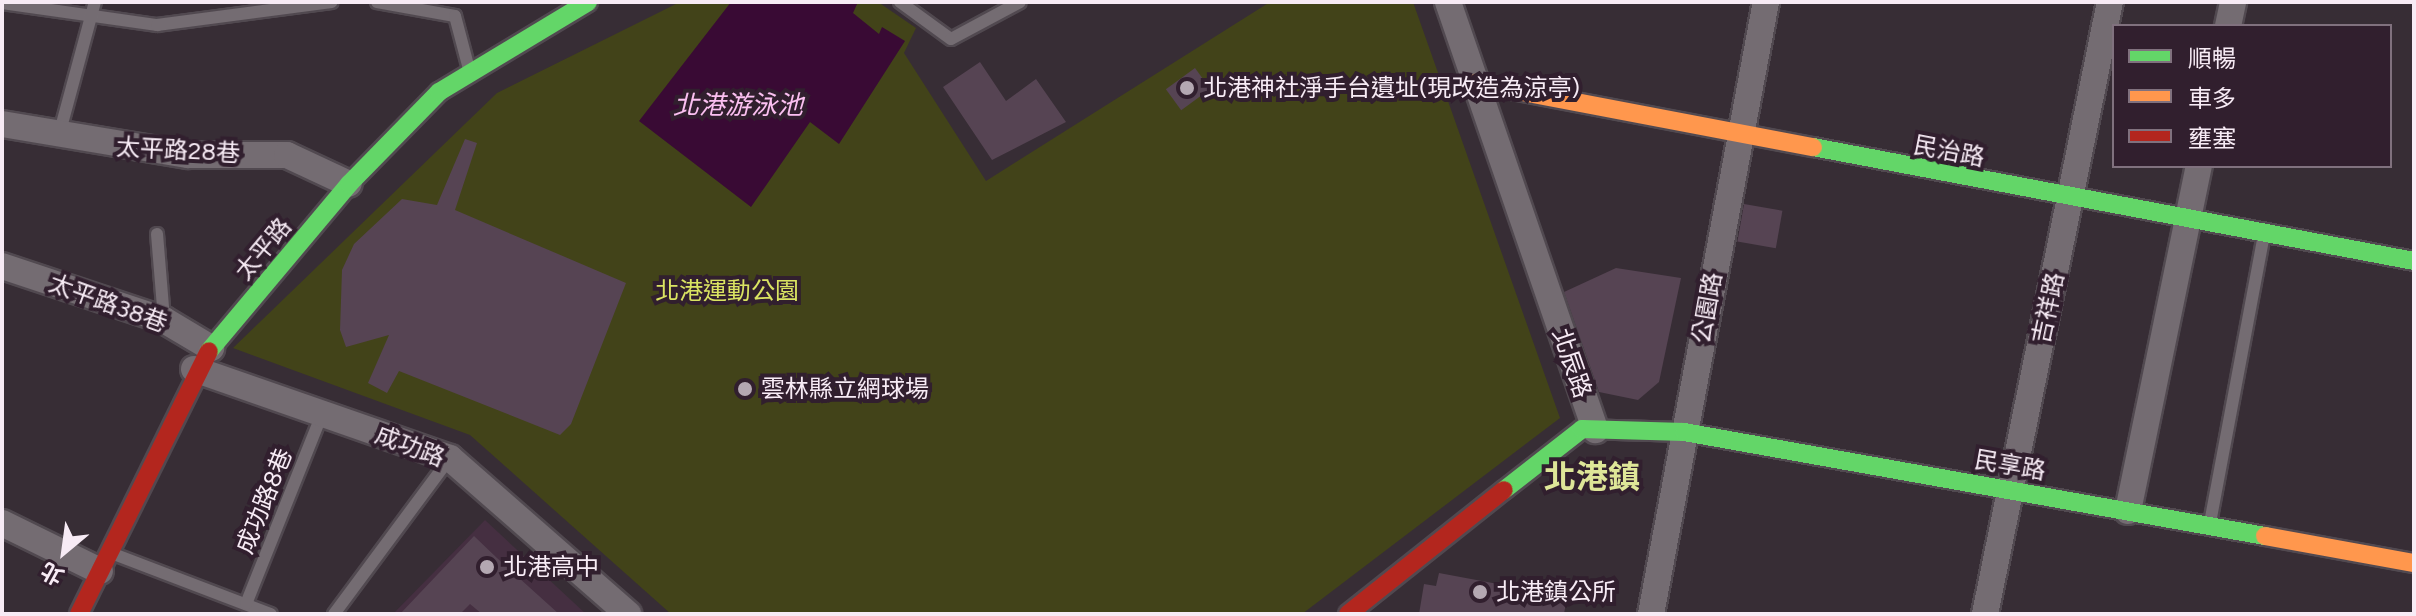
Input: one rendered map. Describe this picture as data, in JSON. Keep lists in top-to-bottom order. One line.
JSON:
{"streets":{"street":["太平路28巷","民治路","太平路","太平路38巷","公園路","吉祥路","北辰路","成功路","民享路"],"lane":["成功路8巷"]},"crossings":[["太平路28巷","太平路"],["民治路","公園路"],["民治路","吉祥路"],["民治路","北辰路"],["太平路","太平路38巷"],["太平路","成功路"],["公園路","民享路"],["吉祥路","民享路"],["北辰路","民享路"],["成功路","成功路8巷"]],"districts":["北港鎮"],"water":["北港游泳池"],"parks":["北港運動公園"],"places":["北港神社淨手台遺址(現改造為涼亭)","雲林縣立網球場","北港高中","北港鎮公所"],"legend":["順暢","車多","壅塞"],"north":"bottom left"}
